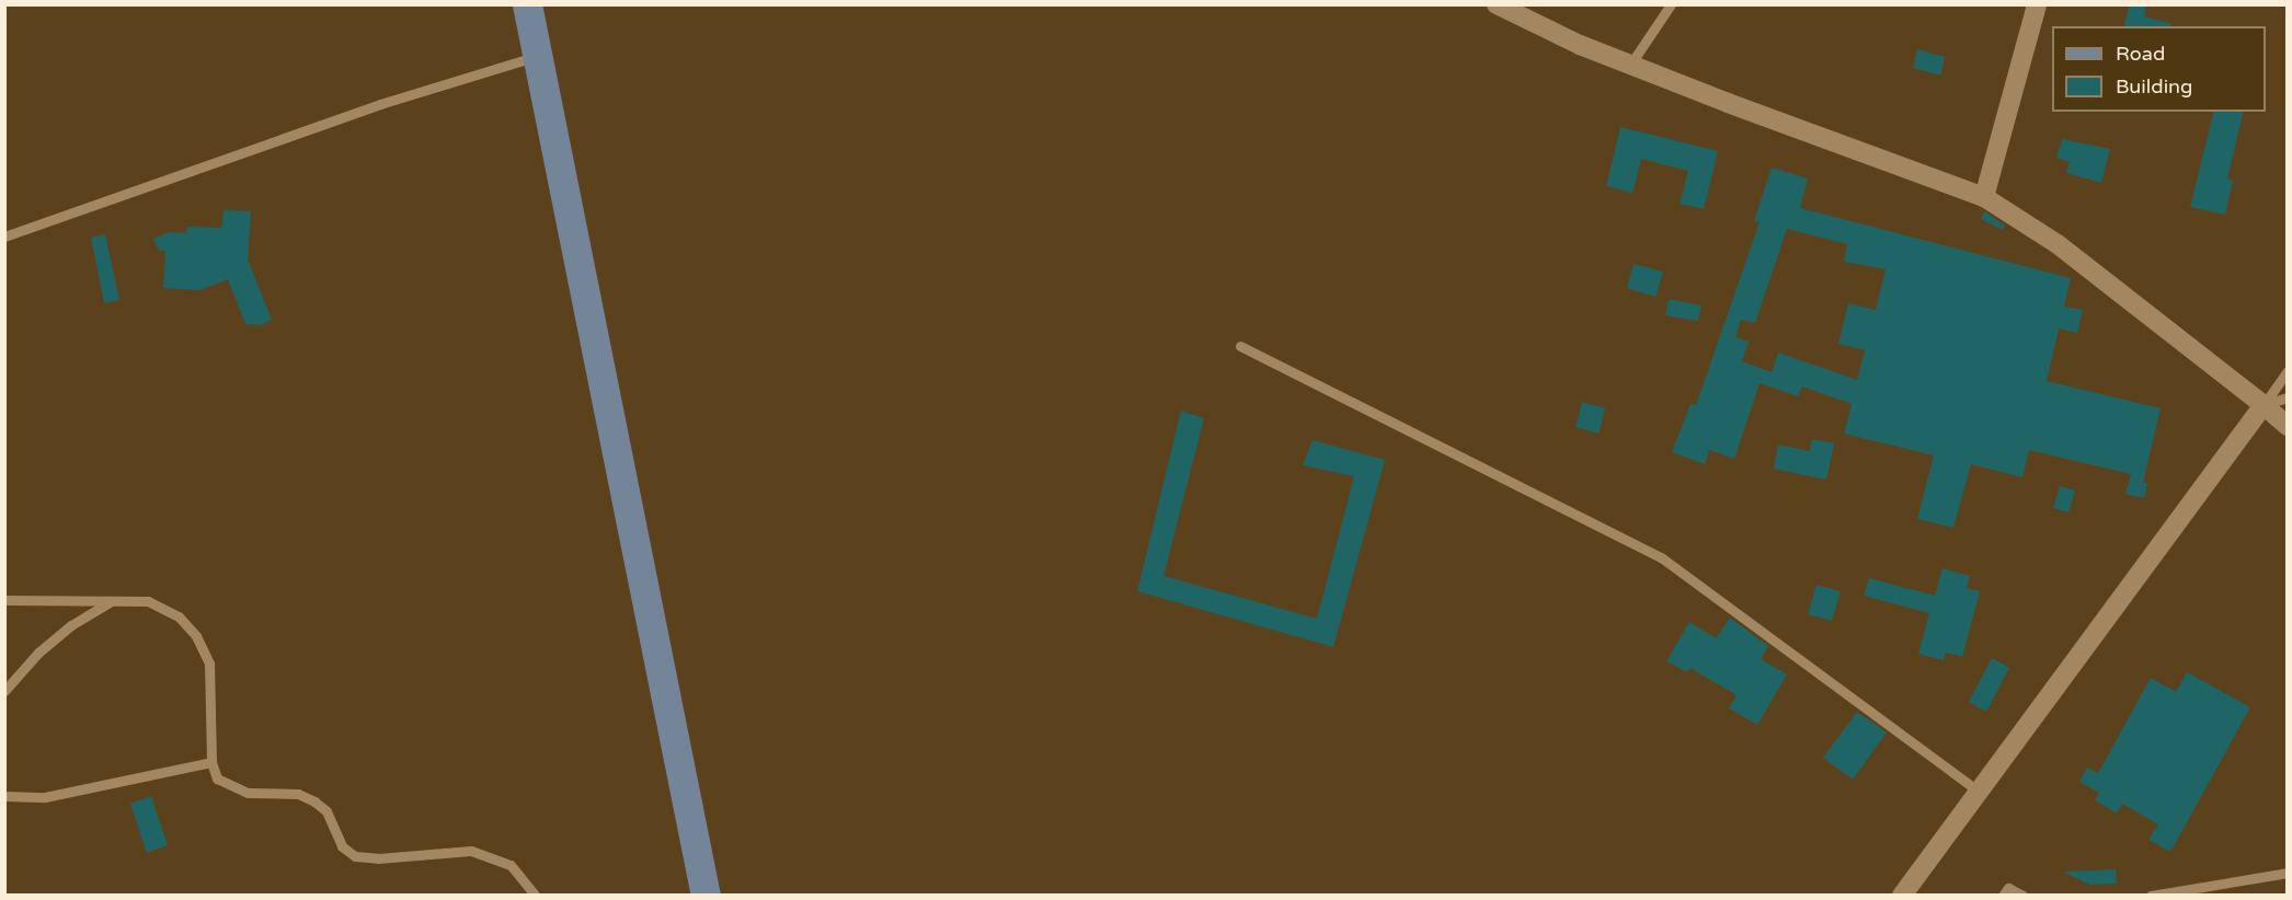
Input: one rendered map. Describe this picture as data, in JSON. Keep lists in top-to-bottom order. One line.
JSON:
{"legend":["Road","Building"]}
